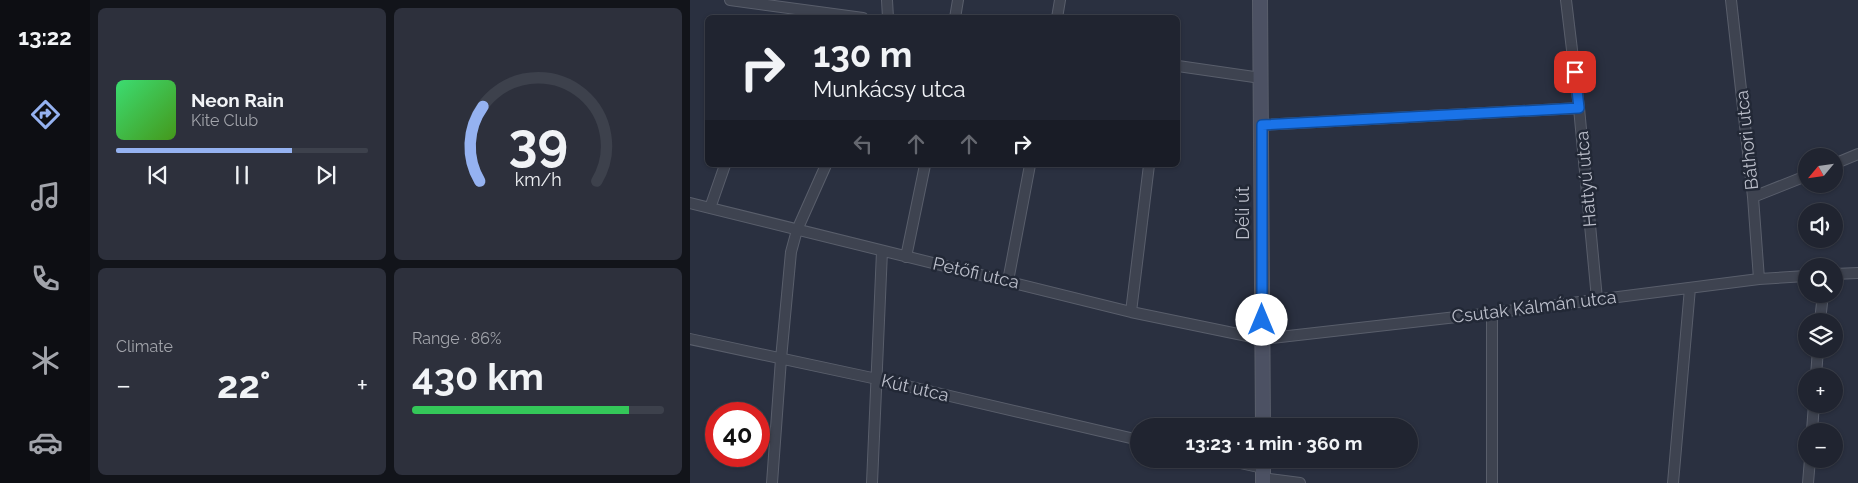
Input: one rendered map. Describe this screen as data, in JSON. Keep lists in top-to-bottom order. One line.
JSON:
{"streets":{"street":["Báthori utca","Hattyú utca","Déli út","Petőfi utca","Csutak Kálmán utca","Kút utca"]},"crossings":[["Báthori utca","Csutak Kálmán utca"],["Hattyú utca","Csutak Kálmán utca"],["Déli út","Petőfi utca"],["Déli út","Csutak Kálmán utca"],["Petőfi utca","Csutak Kálmán utca"]],"north":"bottom left","page":{"tabs":"13:22","turn":["130 m","Munkácsy utca"],"song":["Neon Rain","Kite Club"],"map_buttons":["+","−"],"tile":["Climate",["Range · 86%","430 km"]],"heat":["−","22°","+"],"limit":"40","trip":"13:23 · 1 min · 360 m","gauge":["39","km/h"]}}
